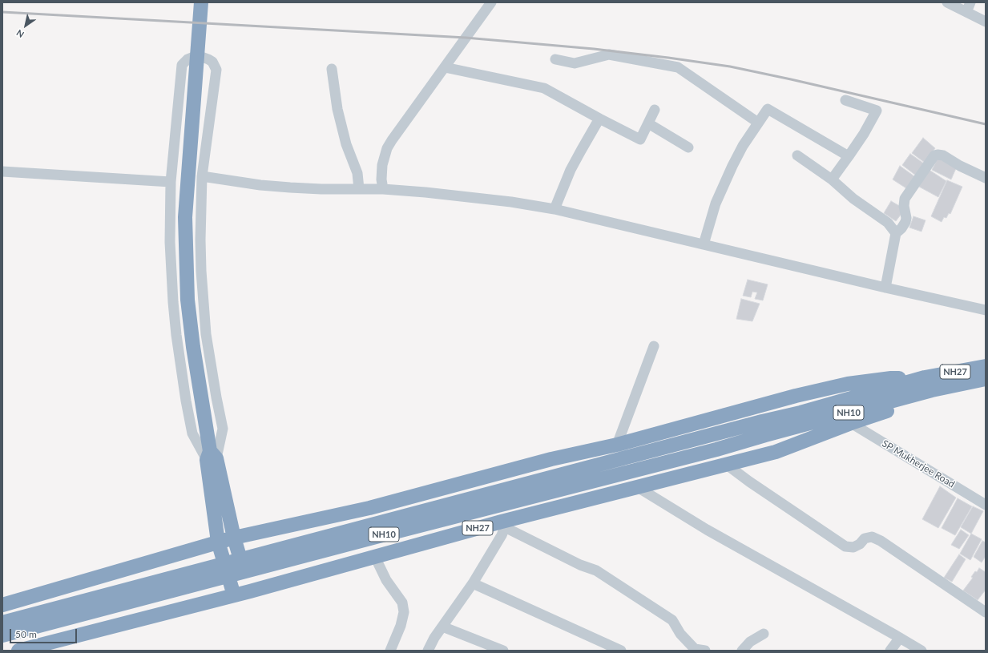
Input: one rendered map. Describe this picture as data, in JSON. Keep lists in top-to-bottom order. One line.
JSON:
{"streets":{"highway":["NH27","NH10"],"street":["SP Mukherjee Road"]},"crossings":[["NH27","NH10"],["NH27","SP Mukherjee Road"]],"scale_bar":"50 m","north":"bottom left"}
